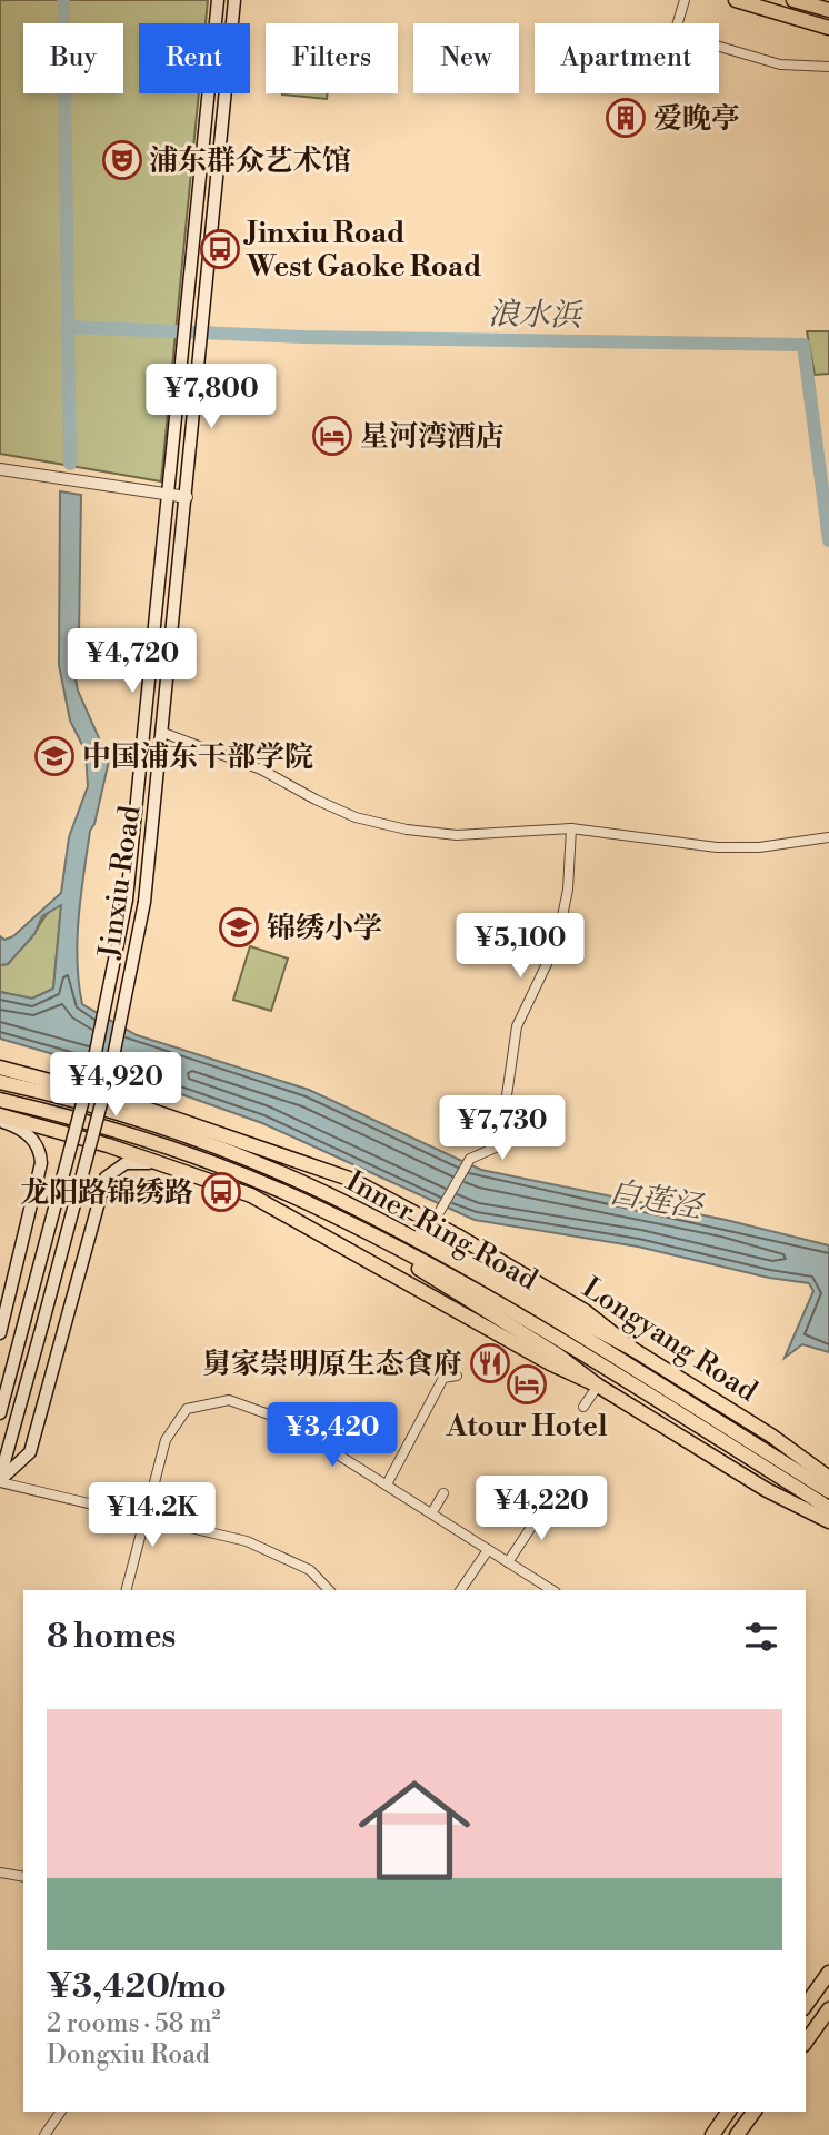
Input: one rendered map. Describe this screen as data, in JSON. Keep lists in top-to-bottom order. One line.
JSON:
{"streets":{"main road":["Jinxiu Road","Inner Ring Road","Longyang Road"]},"water":["浪水浜","白莲泾"],"places":{"building":["爱晚亭"],"theatre":["浦东群众艺术馆"],"bus stop":["Jinxiu Road West Gaoke Road","龙阳路锦绣路"],"hotel":["星河湾酒店","Atour Hotel"],"school or university":["中国浦东干部学院","锦绣小学"],"restaurant":["舅家崇明原生态食府"]},"page":{"chip":["Buy","Rent","Filters","New","Apartment"],"price":["¥7,800","¥4,720","¥5,100","¥4,920","¥7,730","¥3,420","¥4,220","¥14.2K"],"heading":"8 homes","list":[{"name":"¥3,420/mo","note":"2 rooms · 58 m² · Dongxiu Road"}]}}
